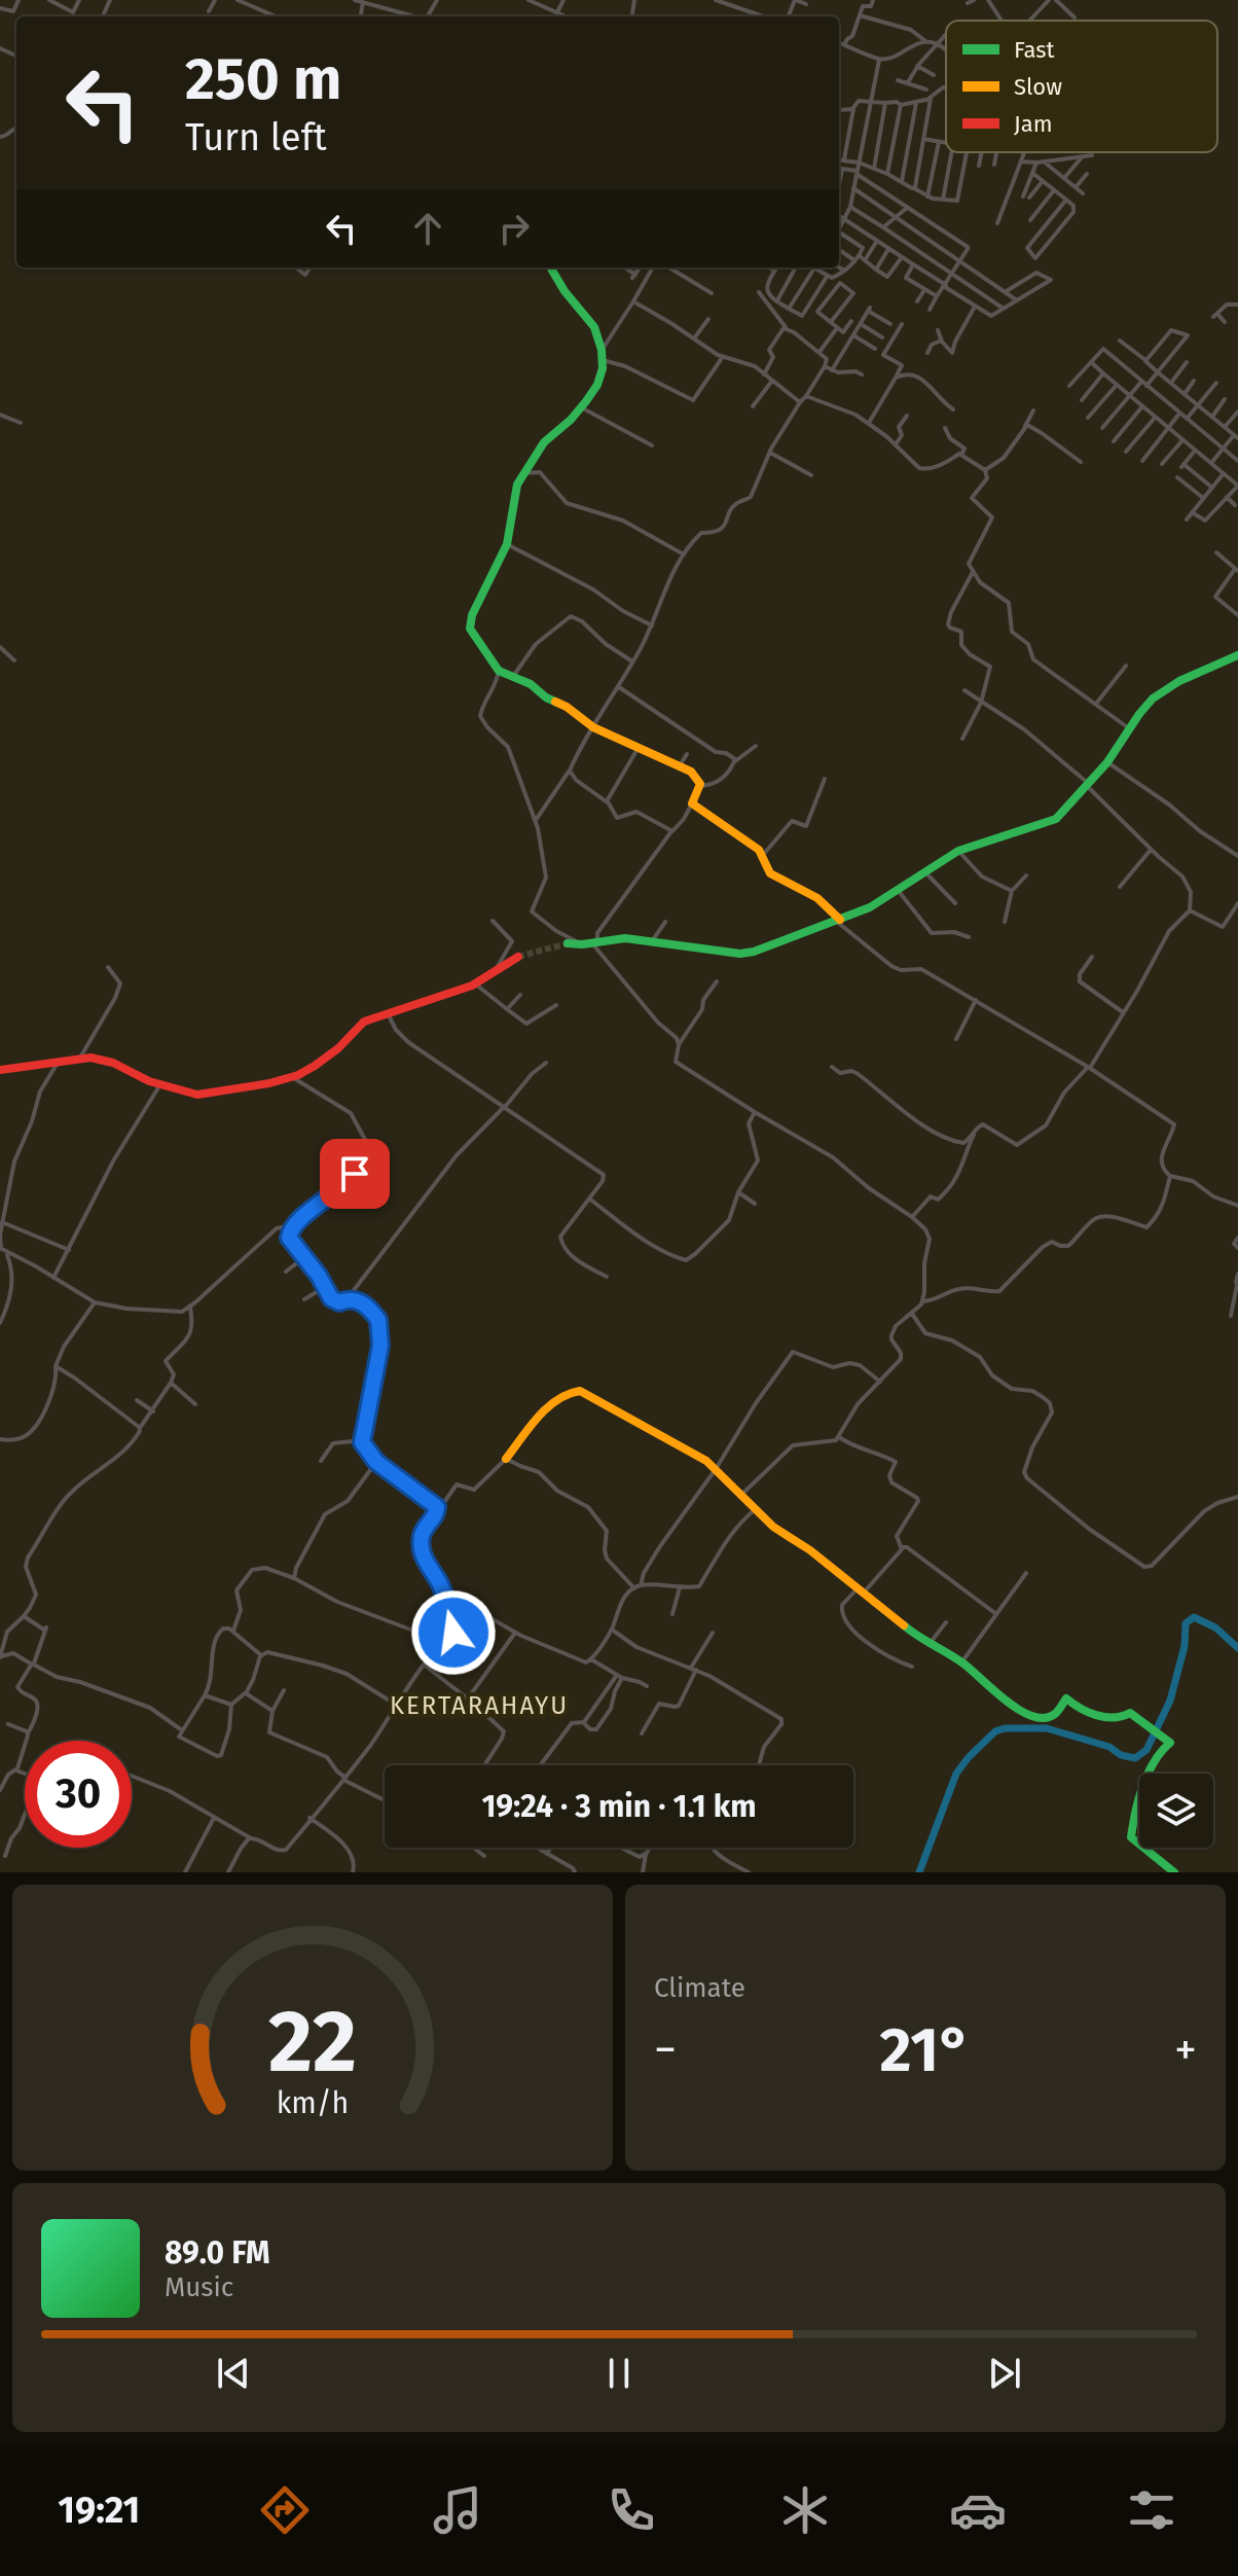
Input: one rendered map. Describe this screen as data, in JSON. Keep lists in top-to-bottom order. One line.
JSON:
{"districts":["KERTARAHAYU"],"legend":["Fast","Slow","Jam"],"page":{"turn":["250 m","Turn left"],"limit":"30","trip":"19:24 · 3 min · 1.1 km","tile":"Climate","heat":["−","21°","+"],"song":["89.0 FM","Music"],"tabs":"19:21","gauge":["22","km/h"]}}
